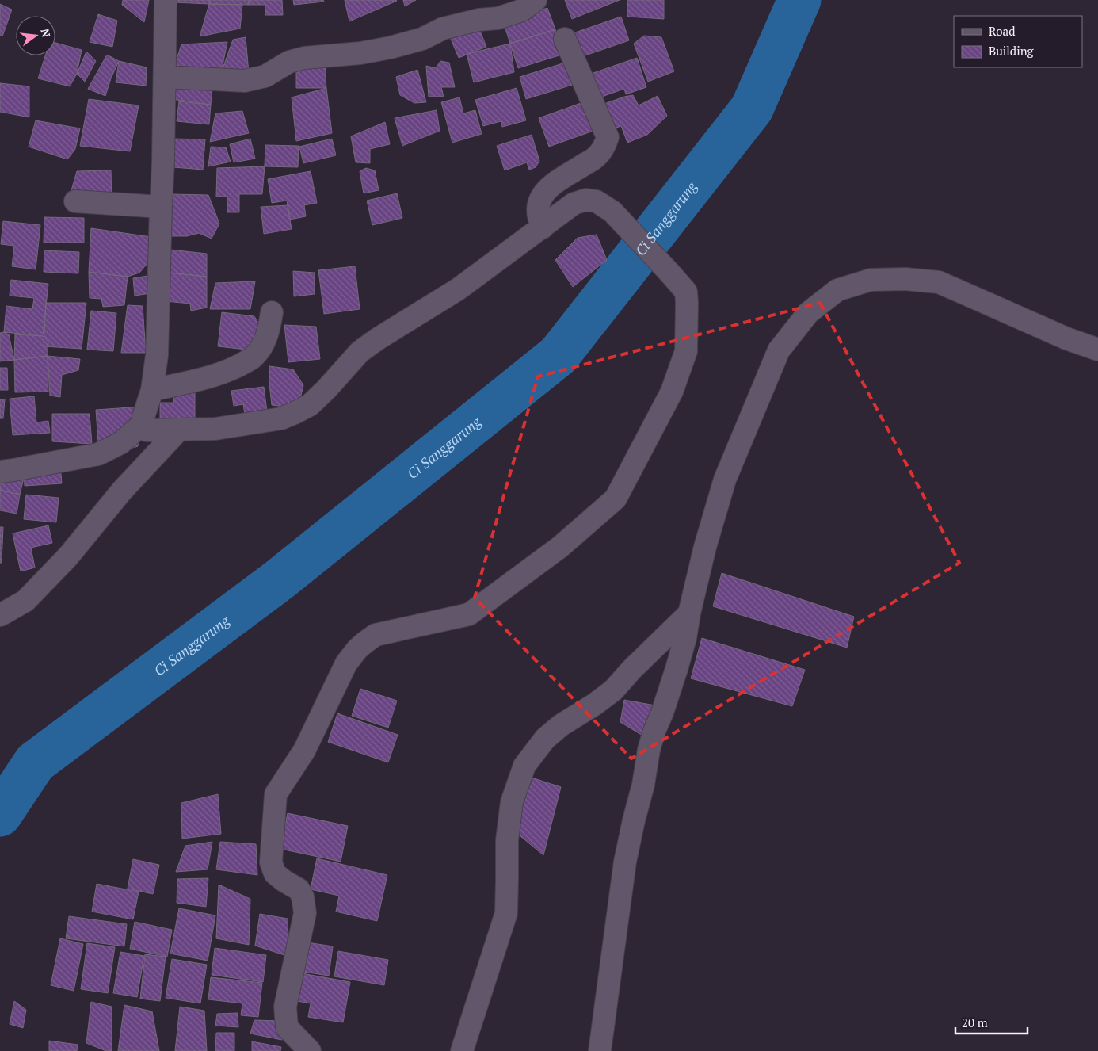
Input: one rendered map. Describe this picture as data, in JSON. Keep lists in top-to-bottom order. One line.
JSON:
{"water":["Ci Sanggarung"],"legend":["Road","Building"],"scale_bar":"20 m","north":"right"}
